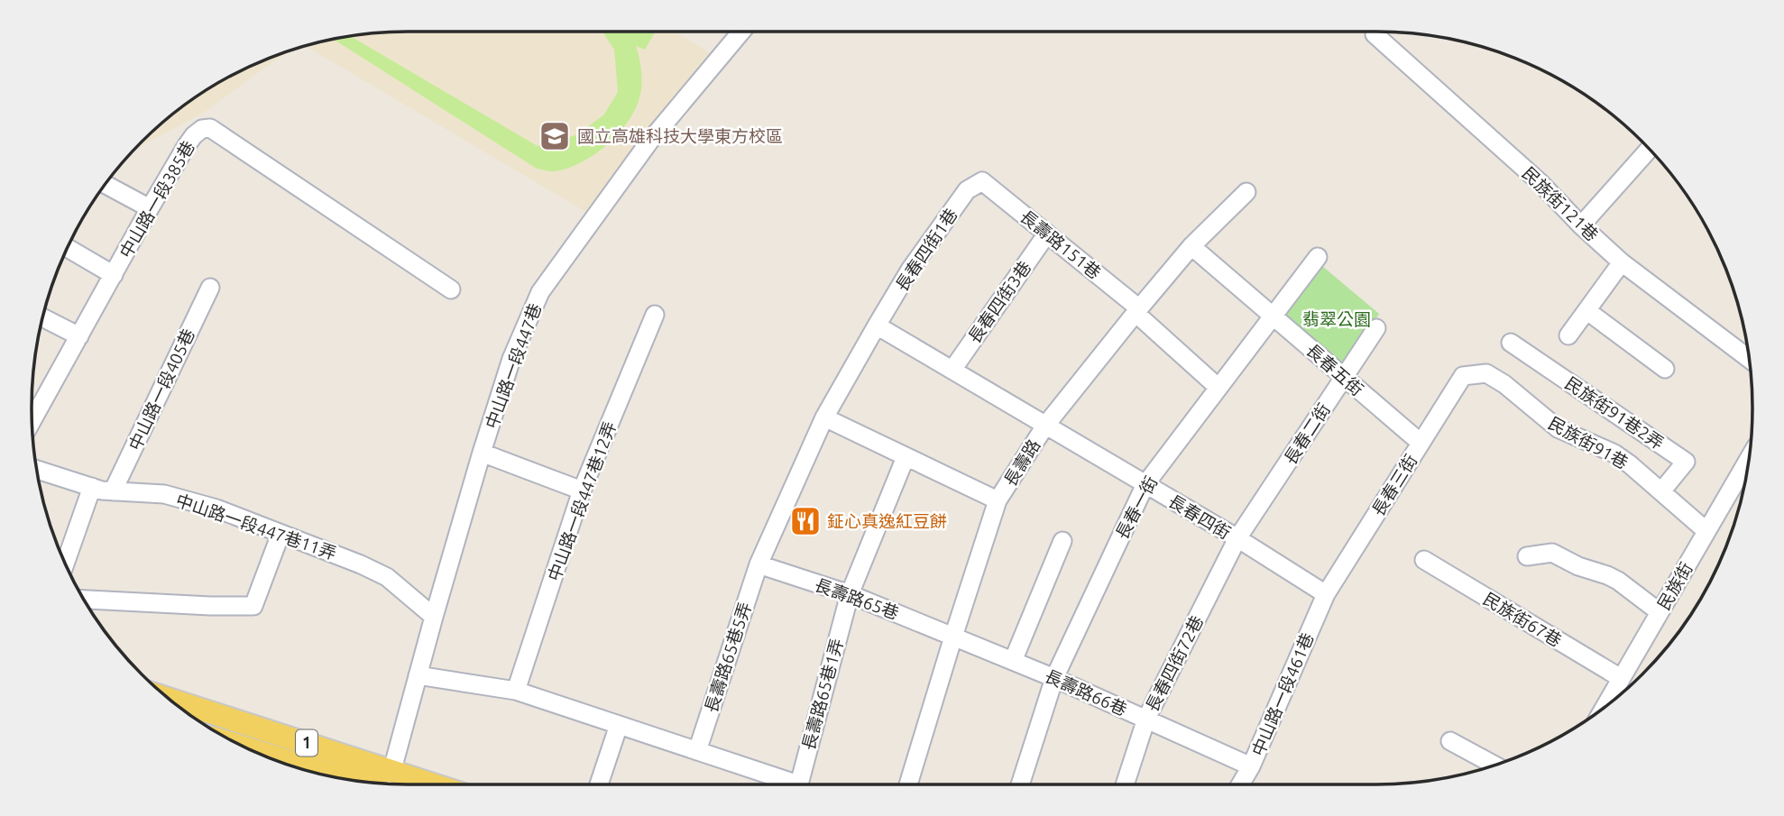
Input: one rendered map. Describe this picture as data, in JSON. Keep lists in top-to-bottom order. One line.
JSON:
{"streets":{"main road":["1"],"street":["中山路一段385巷","民族街121巷","長壽路151巷","長春四街1巷","長春四街3巷","中山路一段447巷","長春五街","中山路一段405巷","民族街91巷2弄","長春二街","民族街91巷","長壽路","長春三街","中山路一段447巷12弄","長春一街","長春四街","中山路一段447巷11弄","民族街","長壽路65巷","民族街67巷","長壽路65巷5弄","長春四街72巷","長壽路66巷","長壽路65巷1弄","中山路一段461巷"]},"crossings":[["長壽路151巷","長春四街1巷"],["長壽路151巷","長春四街3巷"],["長壽路151巷","長壽路"],["長壽路151巷","長春一街"],["長春四街1巷","長春四街"],["長春四街1巷","長壽路65巷5弄"],["長春四街3巷","長春四街"],["中山路一段447巷","中山路一段447巷11弄"],["中山路一段447巷","1"],["長春五街","長春二街"],["長春五街","長壽路"],["長春五街","長春三街"],["長春五街","長春一街"],["中山路一段405巷","中山路一段447巷11弄"],["民族街91巷2弄","民族街91巷"],["長春二街","長春四街"],["長春二街","長春四街72巷"],["民族街91巷","長春三街"],["民族街91巷","民族街"],["長壽路","長春四街"],["長壽路","長壽路65巷"],["長壽路","長壽路66巷"],["長春三街","長春四街"],["長春三街","中山路一段461巷"],["長春一街","長春四街"],["長春一街","長壽路66巷"],["長春四街","長春四街72巷"],["長春四街","中山路一段461巷"],["民族街","民族街67巷"],["長壽路65巷","長壽路65巷5弄"],["長壽路65巷","長壽路66巷"],["長壽路65巷","長壽路65巷1弄"],["長春四街72巷","長壽路66巷"],["長壽路66巷","中山路一段461巷"]],"parks":["翡翠公園"],"places":{"school or university":["國立高雄科技大學東方校區"],"restaurant":["鉦心真逸紅豆餅"]}}
